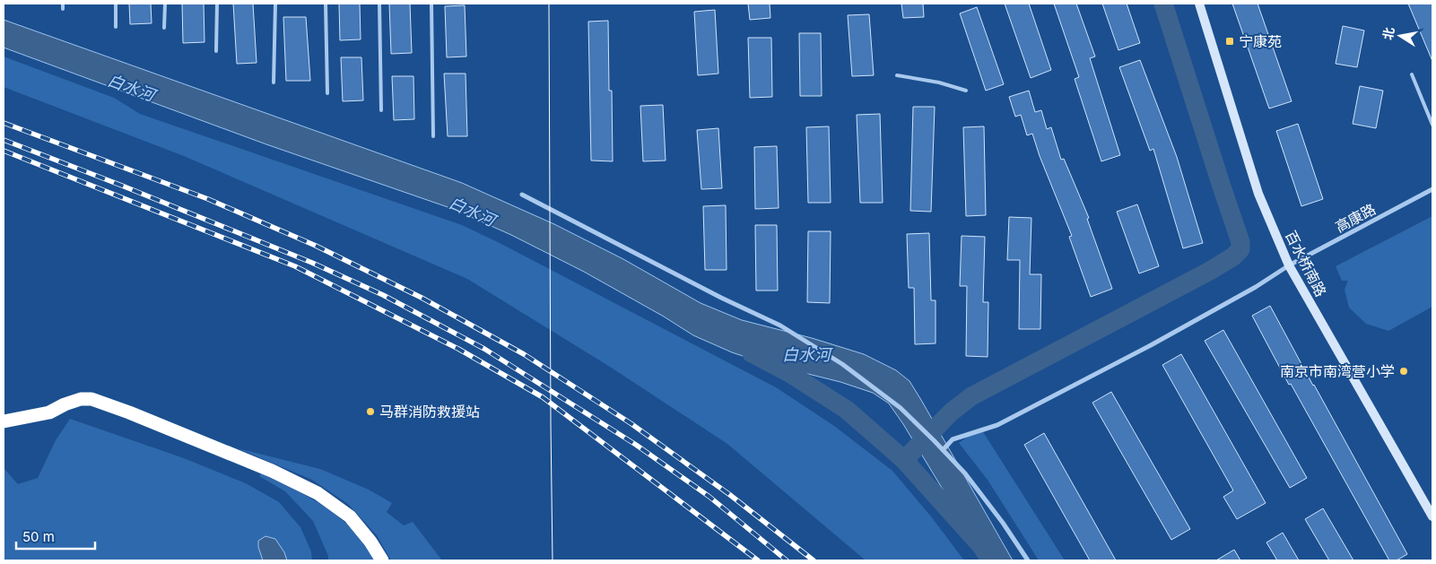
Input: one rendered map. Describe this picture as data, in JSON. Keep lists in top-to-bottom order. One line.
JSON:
{"streets":{"street":["高康路","百水桥南路"]},"crossings":[["高康路","百水桥南路"]],"water":["白水河"],"places":{"transit":["宁康苑"],"other":["南京市南湾营小学","马群消防救援站"]},"scale_bar":"50 m","north":"left"}
